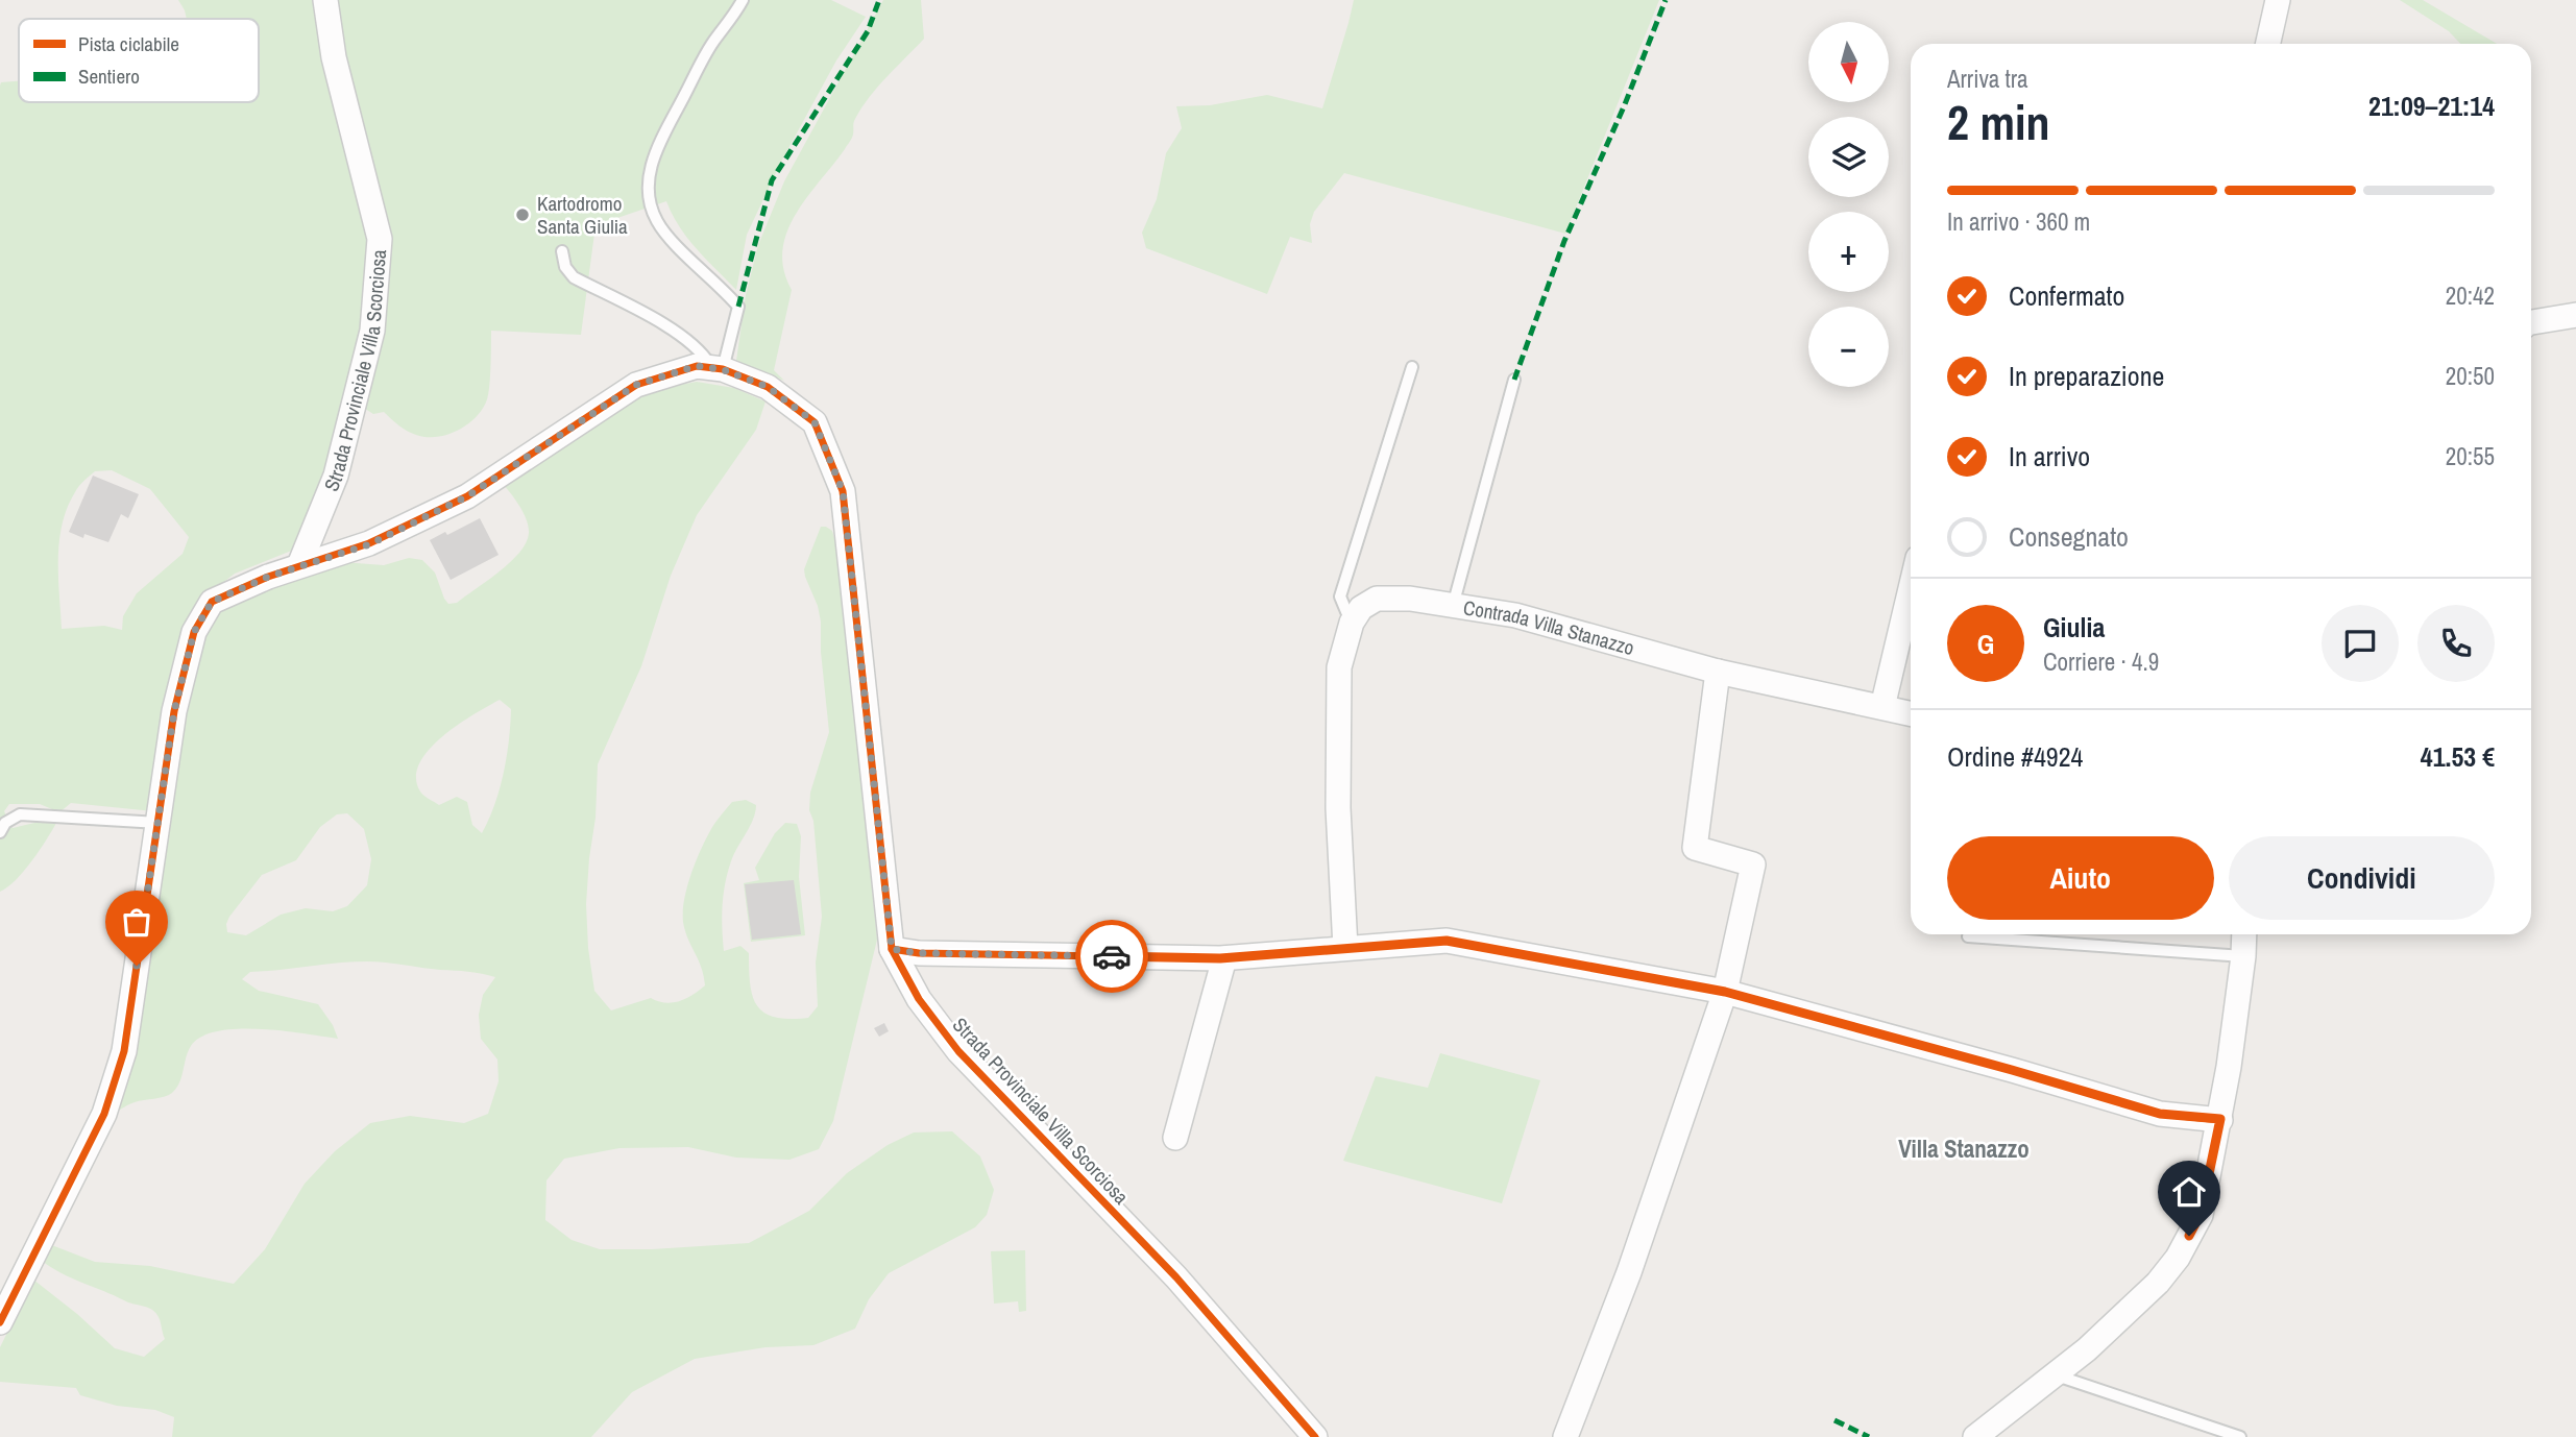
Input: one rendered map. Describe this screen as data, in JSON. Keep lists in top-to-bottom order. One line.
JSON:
{"streets":{"street":["Strada Provinciale Villa Scorciosa","Contrada Villa Stanazzo"]},"districts":["Villa Stanazzo"],"places":["Kartodromo Santa Giulia"],"legend":["Pista ciclabile","Sentiero"],"north":"bottom","page":{"map_buttons":["+","−"],"heading":["2 min","Arriva tra","21:09–21:14"],"panel":["Giulia","Corriere · 4.9","Ordine #4924","41.53 €"],"bar":"In arrivo · 360 m","list":[["Confermato","20:42"],["In preparazione","20:50"],["In arrivo","20:55"],"Consegnato"],"round":"G","buttons":["Aiuto","Condividi"]}}
